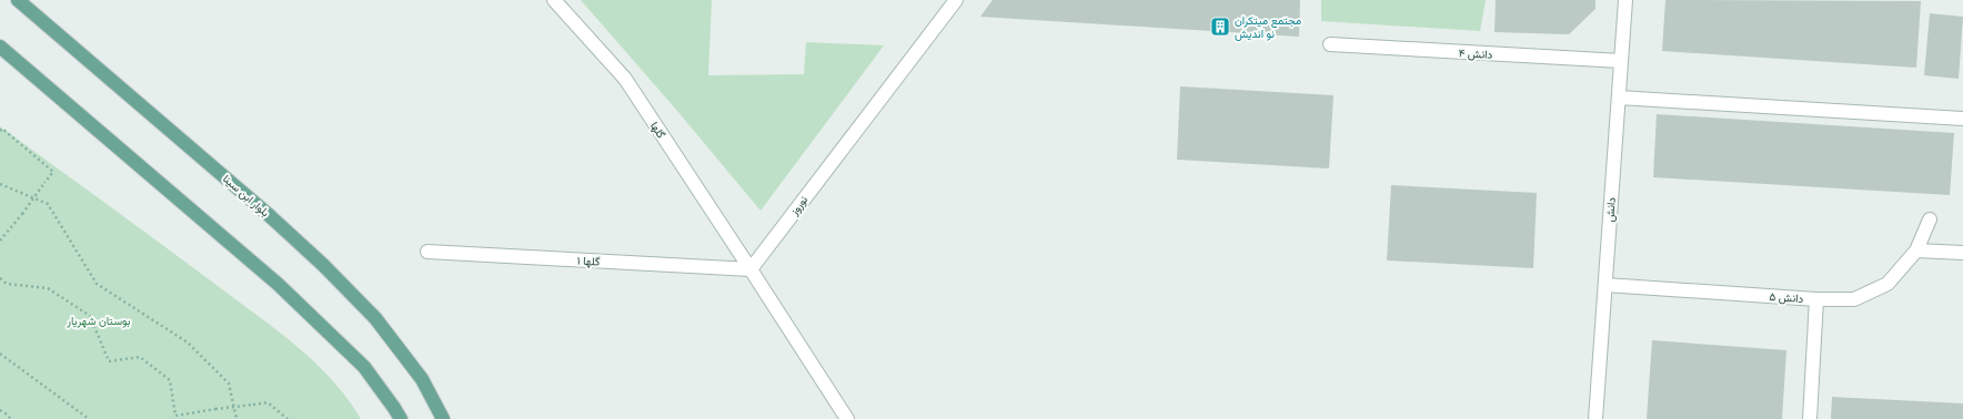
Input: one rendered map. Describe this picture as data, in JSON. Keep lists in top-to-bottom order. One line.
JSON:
{"streets":{"main road":["بلوار ابن سینا"],"street":["دانش ۴","گلها","نوروز","دانش","گلها ۱","دانش ۵"]},"crossings":[["دانش ۴","دانش"],["گلها","نوروز"],["گلها","گلها ۱"],["نوروز","گلها ۱"],["دانش","دانش ۵"]],"parks":["بوستان شهریار"],"places":{"building":["مجتمع میتکران نو اندیش"]}}
